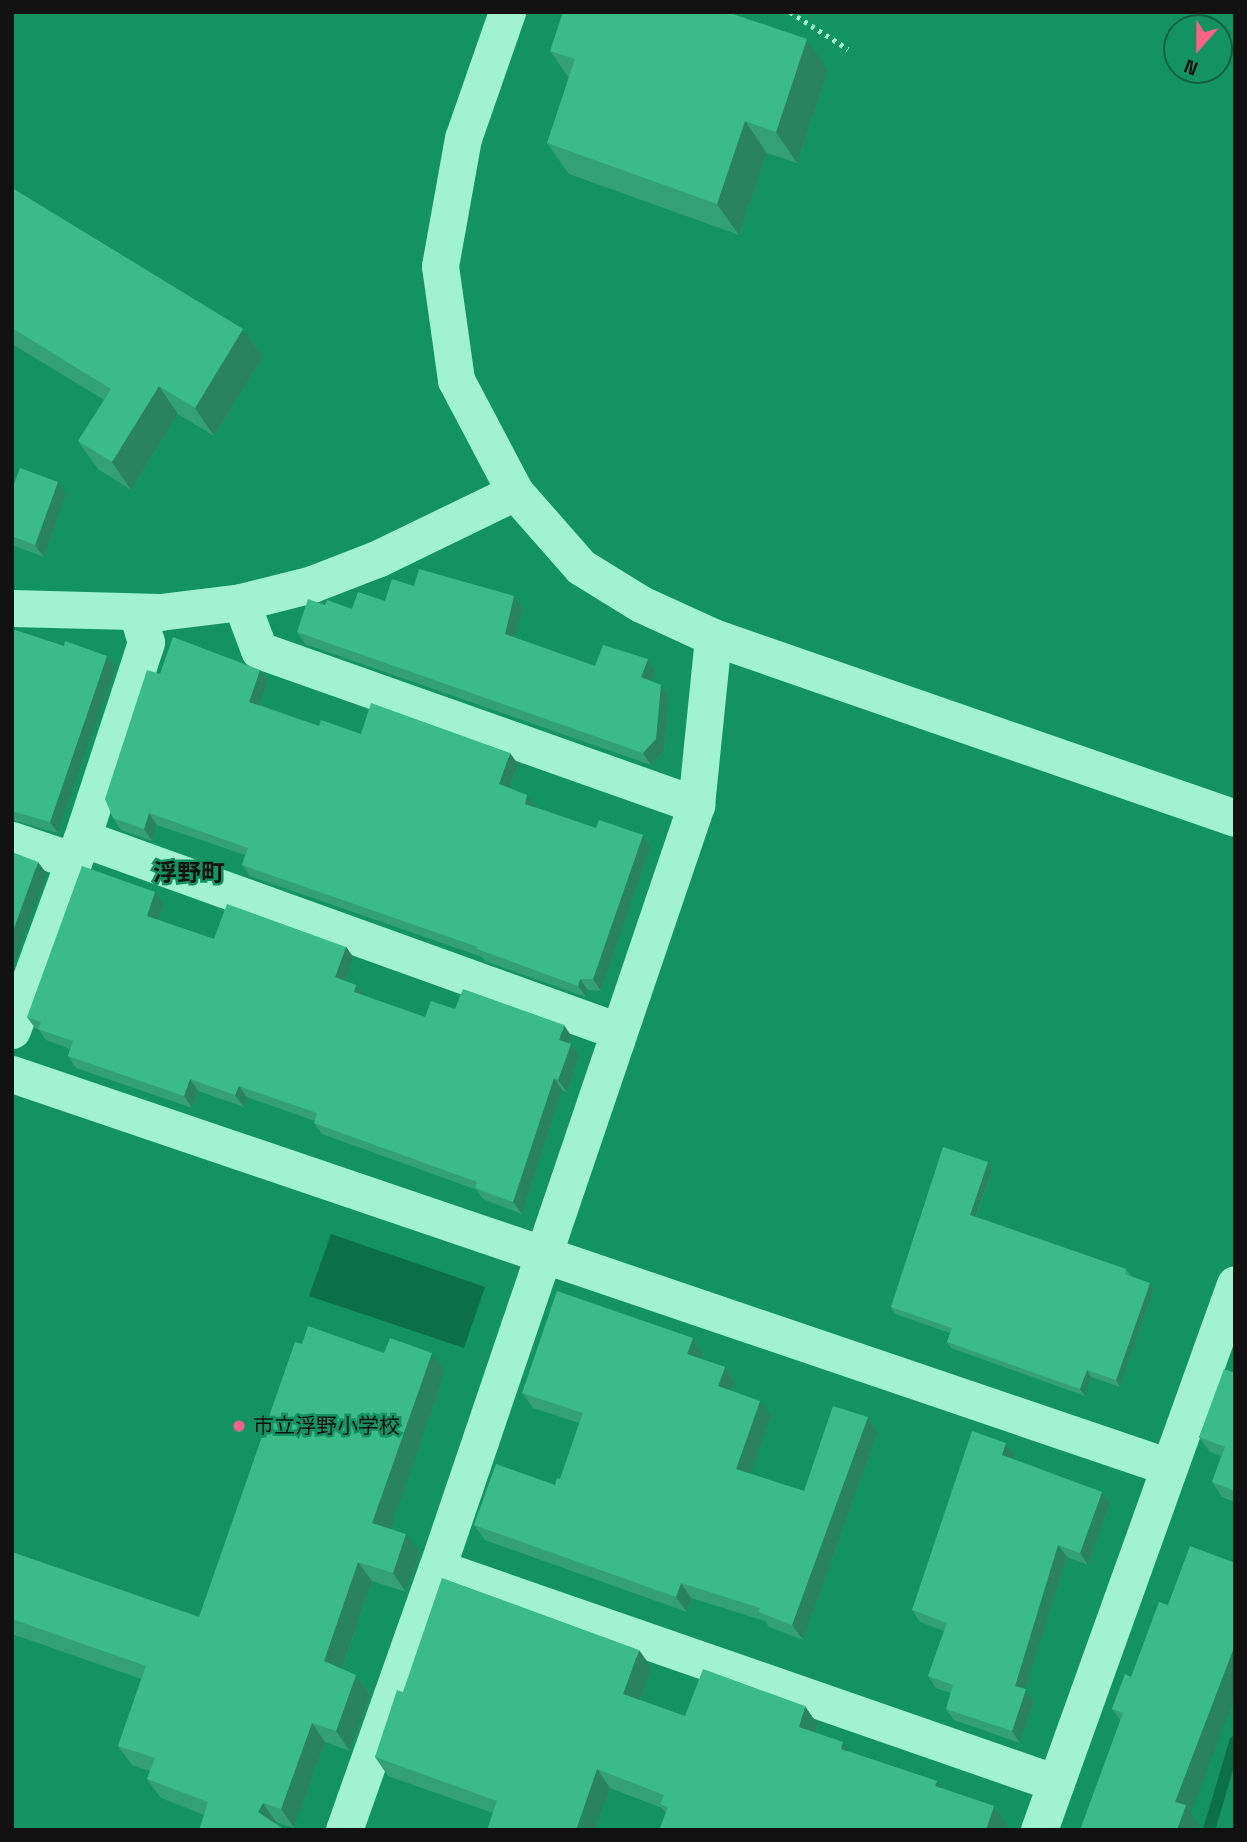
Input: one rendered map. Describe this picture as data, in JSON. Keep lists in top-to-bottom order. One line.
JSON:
{"districts":["浮野町"],"places":["市立浮野小学校"],"north":"bottom"}
